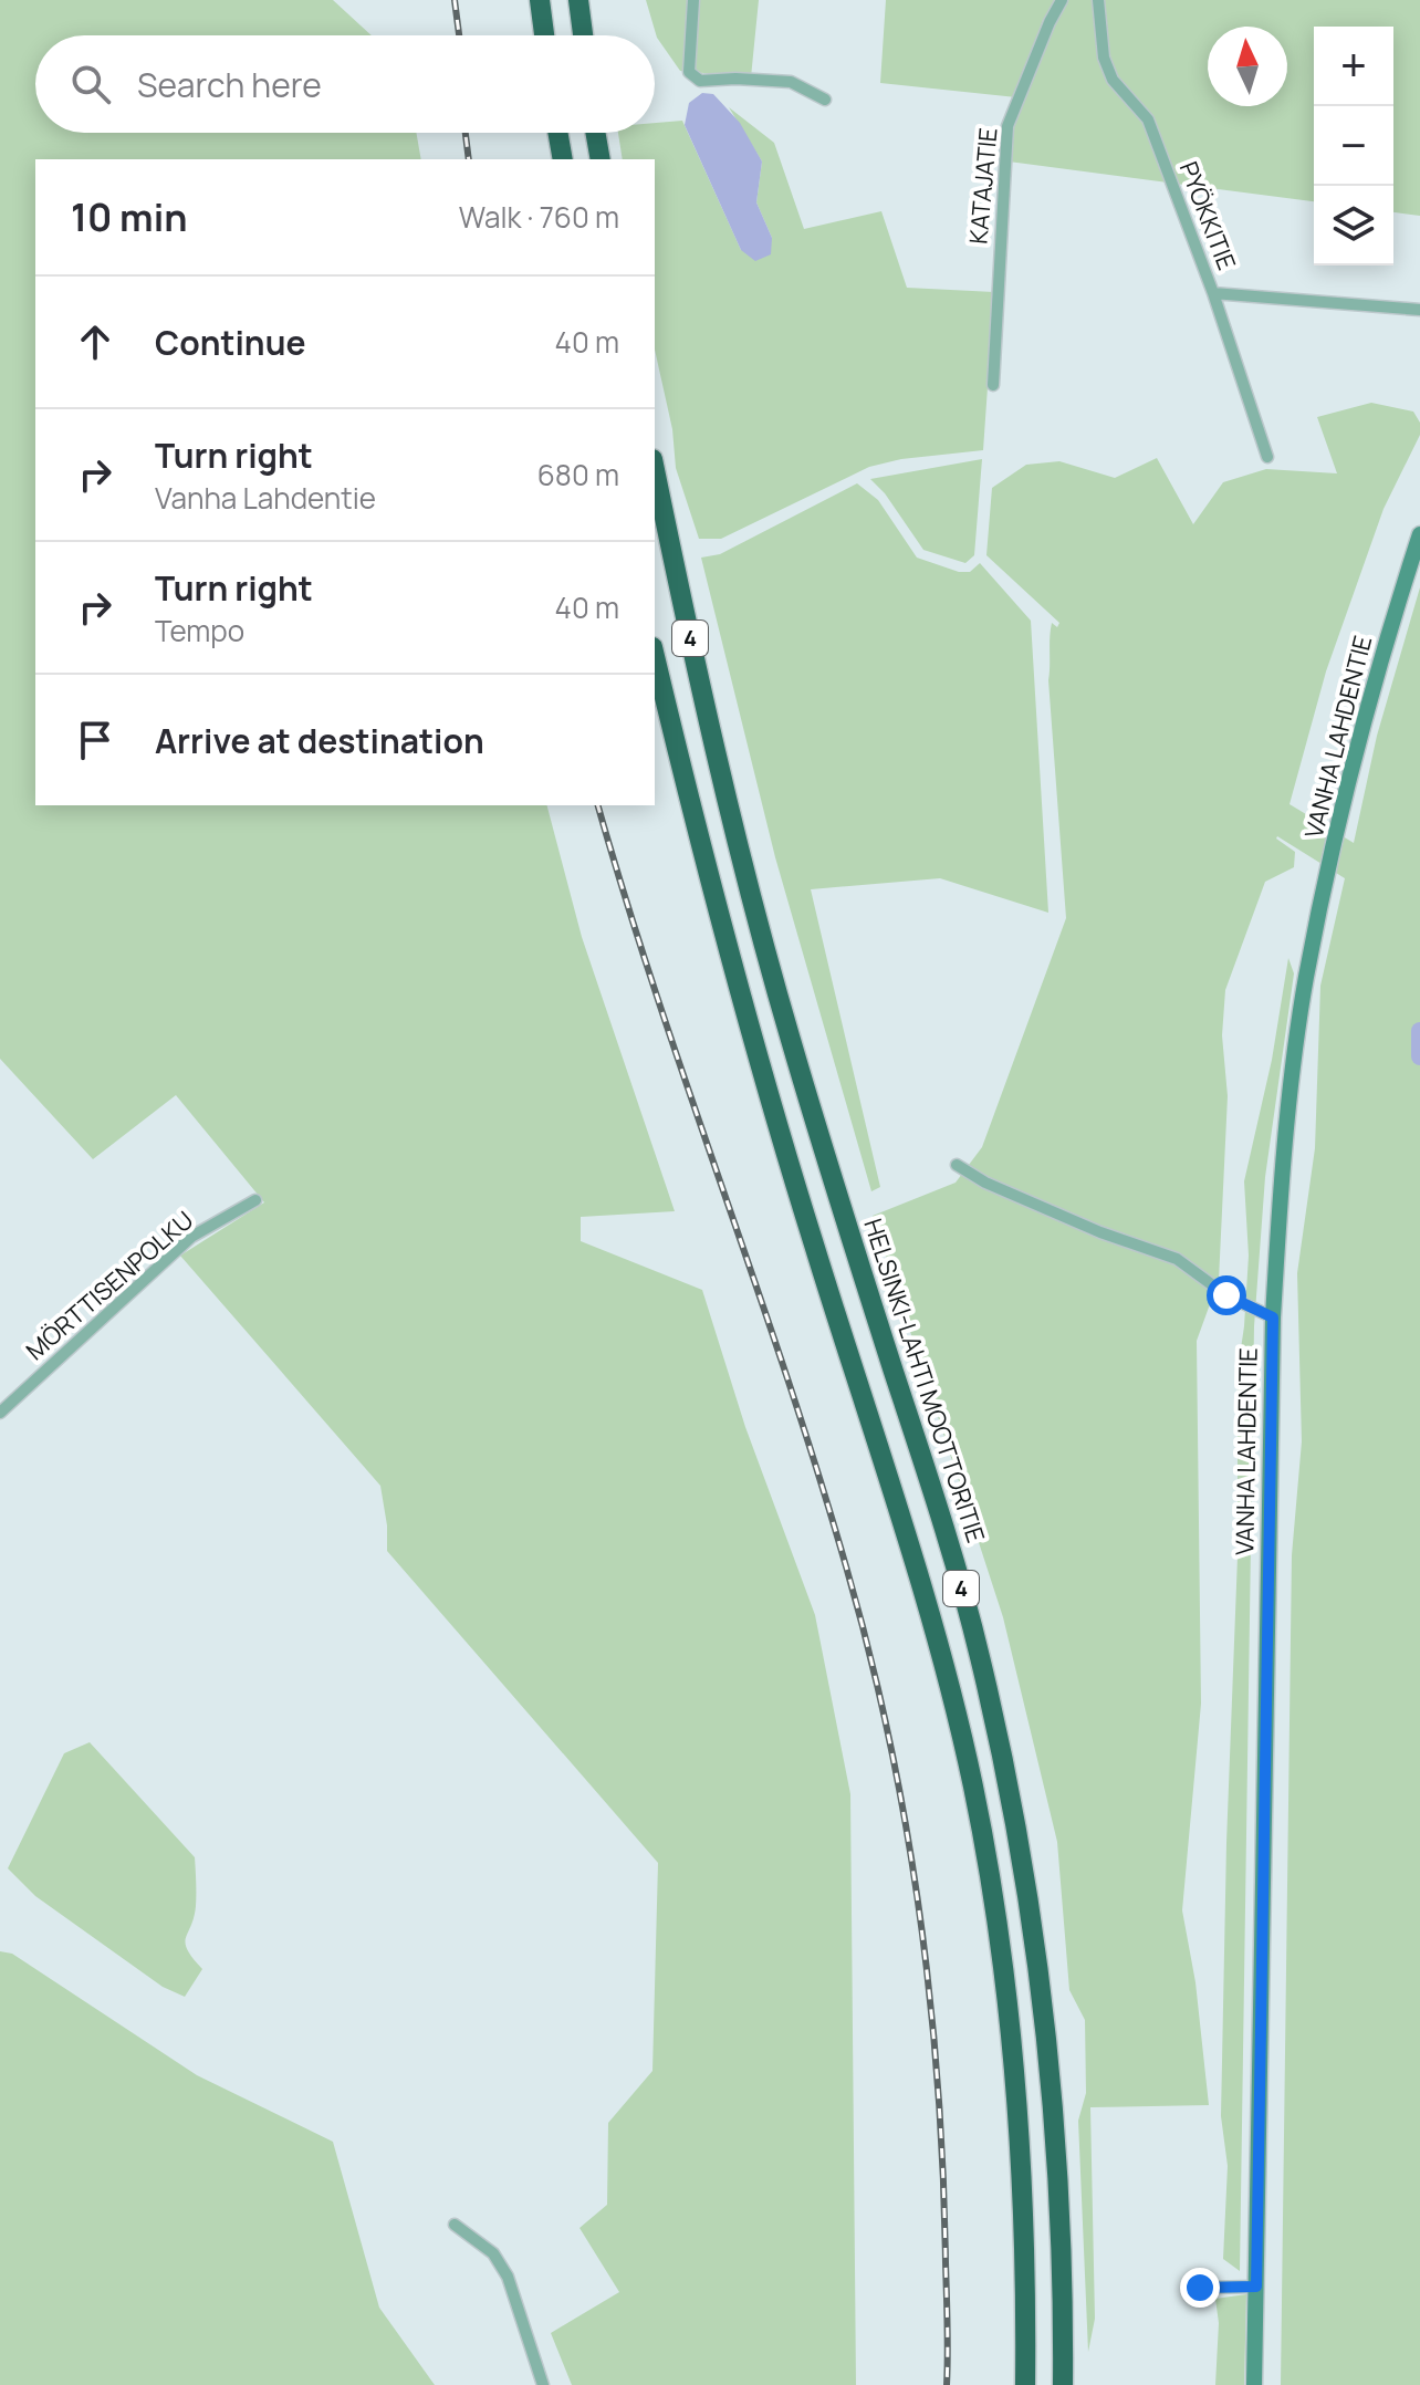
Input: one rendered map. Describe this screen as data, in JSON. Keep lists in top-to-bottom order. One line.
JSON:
{"streets":{"highway":["4","HELSINKI-LAHTI MOOTTORITIE"],"main road":["VANHA LAHDENTIE"],"street":["KATAJATIE","PYÖKKITIE","MÖRTTISENPOLKU"]},"north":"top","page":{"map_buttons":["+","−"],"search":"Search here","heading":["10 min","Walk · 760 m"],"list":[["Continue","40 m"],["Turn right","Vanha Lahdentie","680 m"],["Turn right","Tempo","40 m"],"Arrive at destination"]}}
